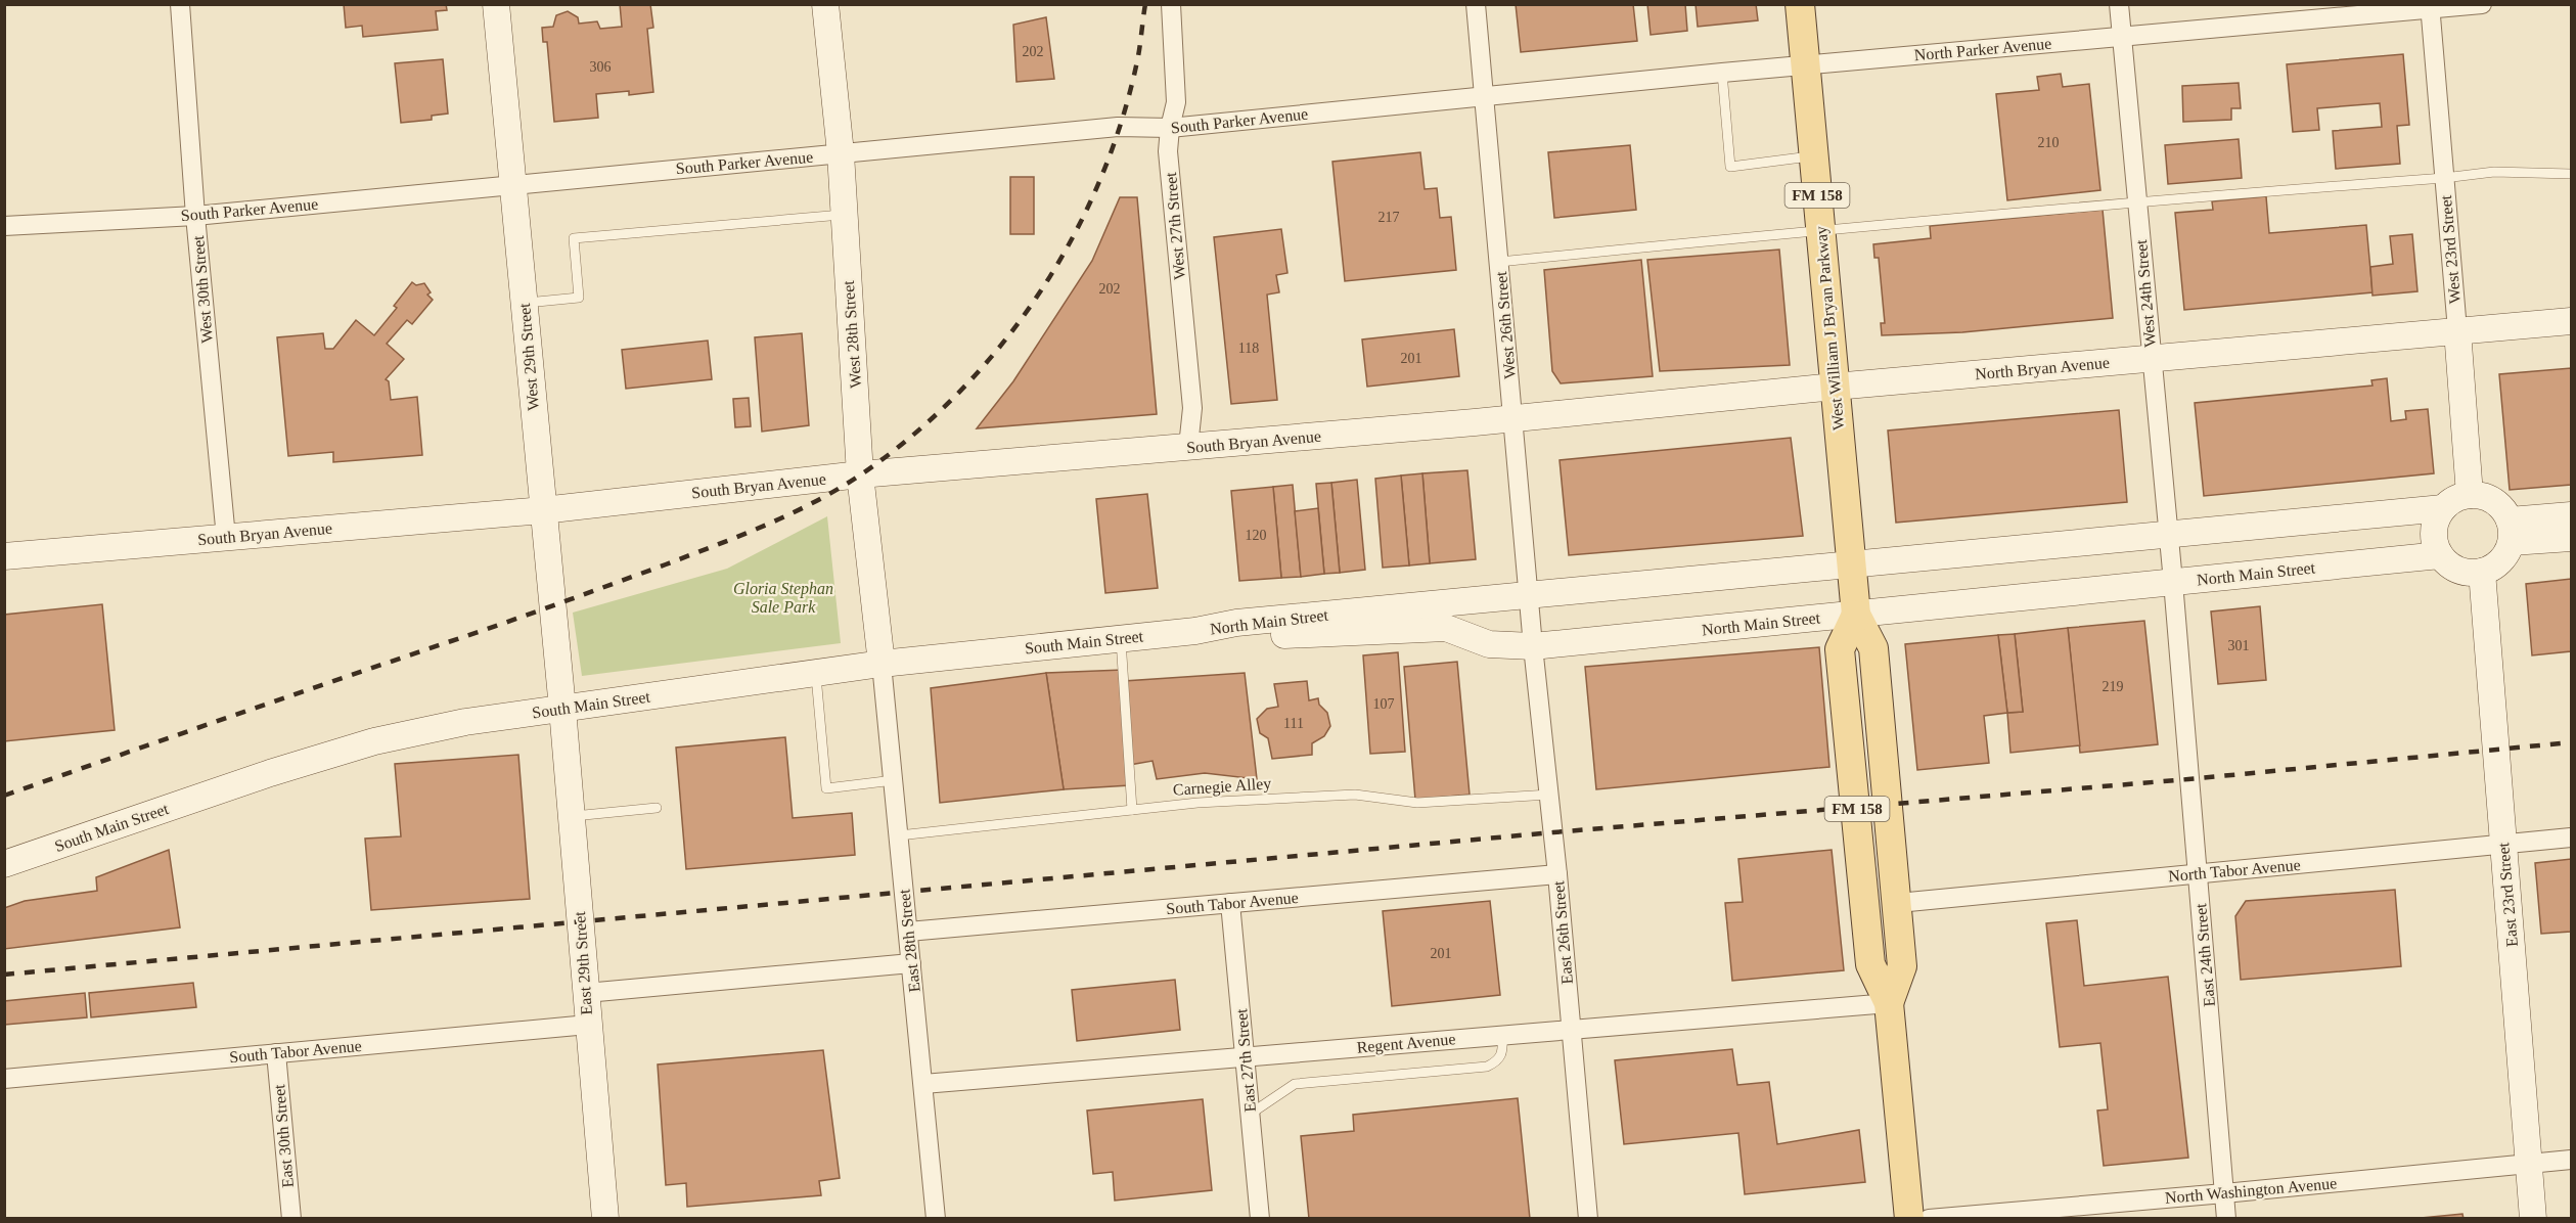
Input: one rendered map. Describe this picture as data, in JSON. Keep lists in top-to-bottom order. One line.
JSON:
{"streets":{"main road":["FM 158","West William J Bryan Parkway"],"street":["North Parker Avenue","South Parker Avenue","West 27th Street","West 23rd Street","West 30th Street","West 24th Street","West 26th Street","West 28th Street","West 29th Street","North Bryan Avenue","South Bryan Avenue","North Main Street","South Main Street","North Tabor Avenue","East 23rd Street","South Tabor Avenue","East 26th Street","East 28th Street","East 24th Street","East 29th Street","Regent Avenue","East 27th Street","East 30th Street","North Washington Avenue"],"lane":["Carnegie Alley"]},"crossings":[["North Parker Avenue","South Parker Avenue"],["North Parker Avenue","West 23rd Street"],["North Parker Avenue","West 24th Street"],["North Parker Avenue","West 26th Street"],["North Parker Avenue","West William J Bryan Parkway"],["South Parker Avenue","West 27th Street"],["South Parker Avenue","West 30th Street"],["South Parker Avenue","West 26th Street"],["South Parker Avenue","West 28th Street"],["South Parker Avenue","West 29th Street"],["FM 158","West William J Bryan Parkway"],["FM 158","North Main Street"],["FM 158","North Tabor Avenue"],["FM 158","Regent Avenue"],["West 27th Street","South Bryan Avenue"],["West 23rd Street","North Bryan Avenue"],["West 23rd Street","North Main Street"],["West 23rd Street","East 23rd Street"],["West 30th Street","South Bryan Avenue"],["West 24th Street","North Bryan Avenue"],["West 24th Street","North Main Street"],["West 24th Street","East 24th Street"],["West 26th Street","North Bryan Avenue"],["West 26th Street","South Bryan Avenue"],["West 26th Street","North Main Street"],["West 26th Street","East 26th Street"],["West William J Bryan Parkway","North Bryan Avenue"],["West William J Bryan Parkway","North Main Street"],["West 28th Street","South Bryan Avenue"],["West 28th Street","South Main Street"],["West 28th Street","East 28th Street"],["West 29th Street","South Bryan Avenue"],["West 29th Street","South Main Street"],["West 29th Street","East 29th Street"],["North Bryan Avenue","South Bryan Avenue"],["North Main Street","South Main Street"],["North Main Street","East 23rd Street"],["North Main Street","East 26th Street"],["North Main Street","East 24th Street"],["South Main Street","East 28th Street"],["South Main Street","East 29th Street"],["Carnegie Alley","East 26th Street"],["Carnegie Alley","East 28th Street"],["North Tabor Avenue","East 23rd Street"],["North Tabor Avenue","East 24th Street"],["East 23rd Street","North Washington Avenue"],["South Tabor Avenue","East 26th Street"],["South Tabor Avenue","East 28th Street"],["South Tabor Avenue","East 29th Street"],["South Tabor Avenue","East 27th Street"],["South Tabor Avenue","East 30th Street"],["East 26th Street","Regent Avenue"],["East 28th Street","Regent Avenue"],["East 24th Street","North Washington Avenue"],["Regent Avenue","East 27th Street"]],"parks":["Gloria Stephan Sale Park"],"house_numbers":["202","306","210","217","202","118","201","120","301","219","107","111","201"]}
